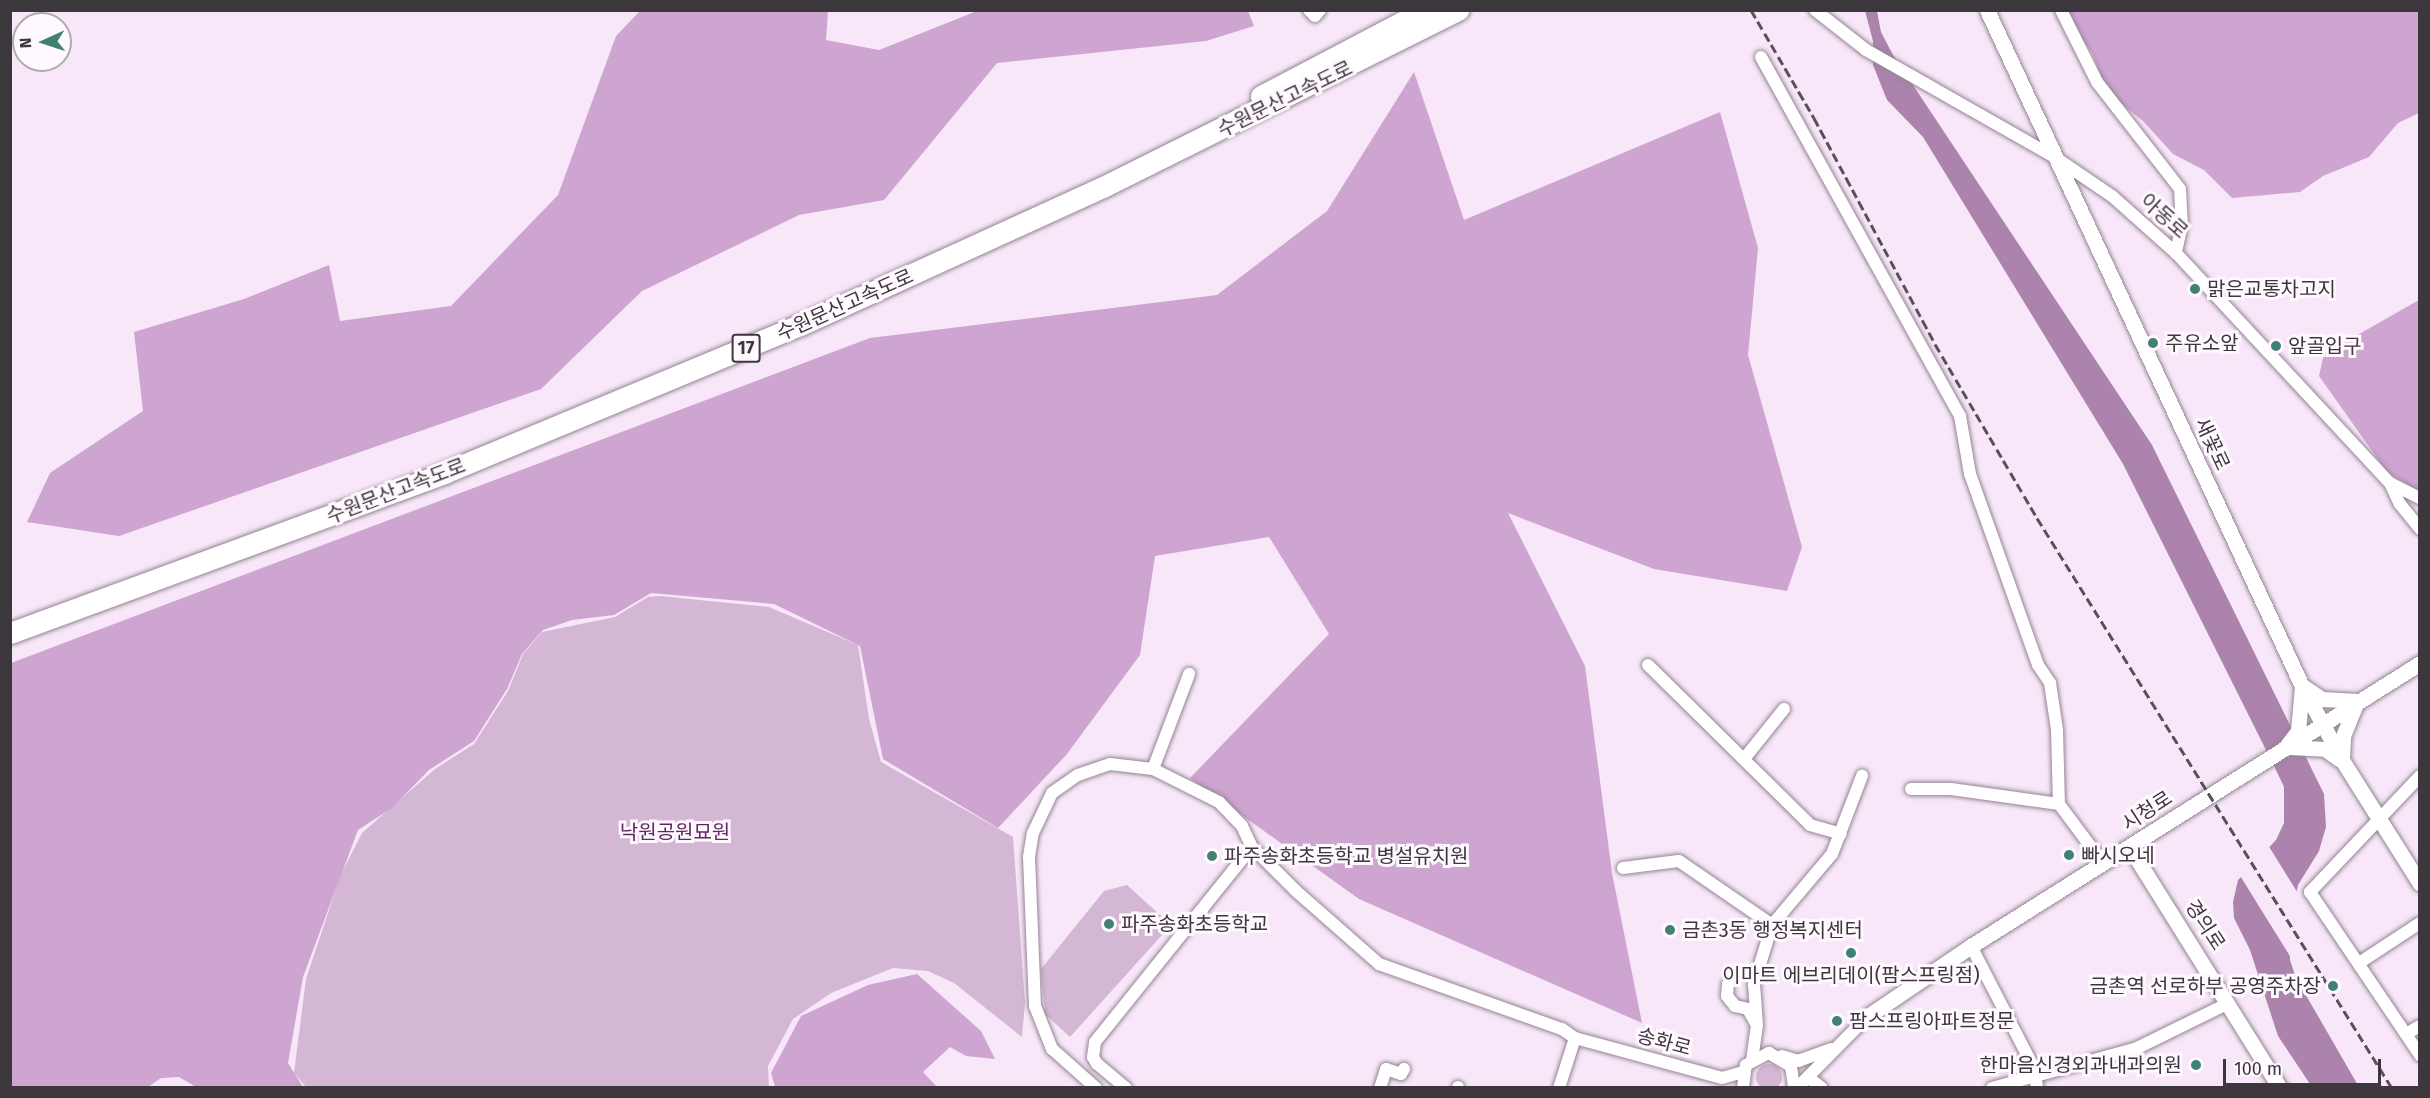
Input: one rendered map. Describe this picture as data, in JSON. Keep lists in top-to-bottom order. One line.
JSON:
{"streets":{"highway":["수원문산고속도로","17"],"street":["아동로","새꽃로","시청로","경의로","송화로"]},"crossings":[["아동로","새꽃로"],["새꽃로","시청로"],["시청로","경의로"]],"parks":["낙원공원묘원"],"places":["맑은교통차고지","주유소앞","앞골입구","빠시오네","파주송화초등학교 병설유치원","파주송화초등학교","금촌3동 행정복지센터","이마트 에브리데이(팜스프링점)","금촌역 선로하부 공영주차장","팜스프링아파트정문","한마음신경외과내과의원"],"scale_bar":"100 m","north":"left"}
